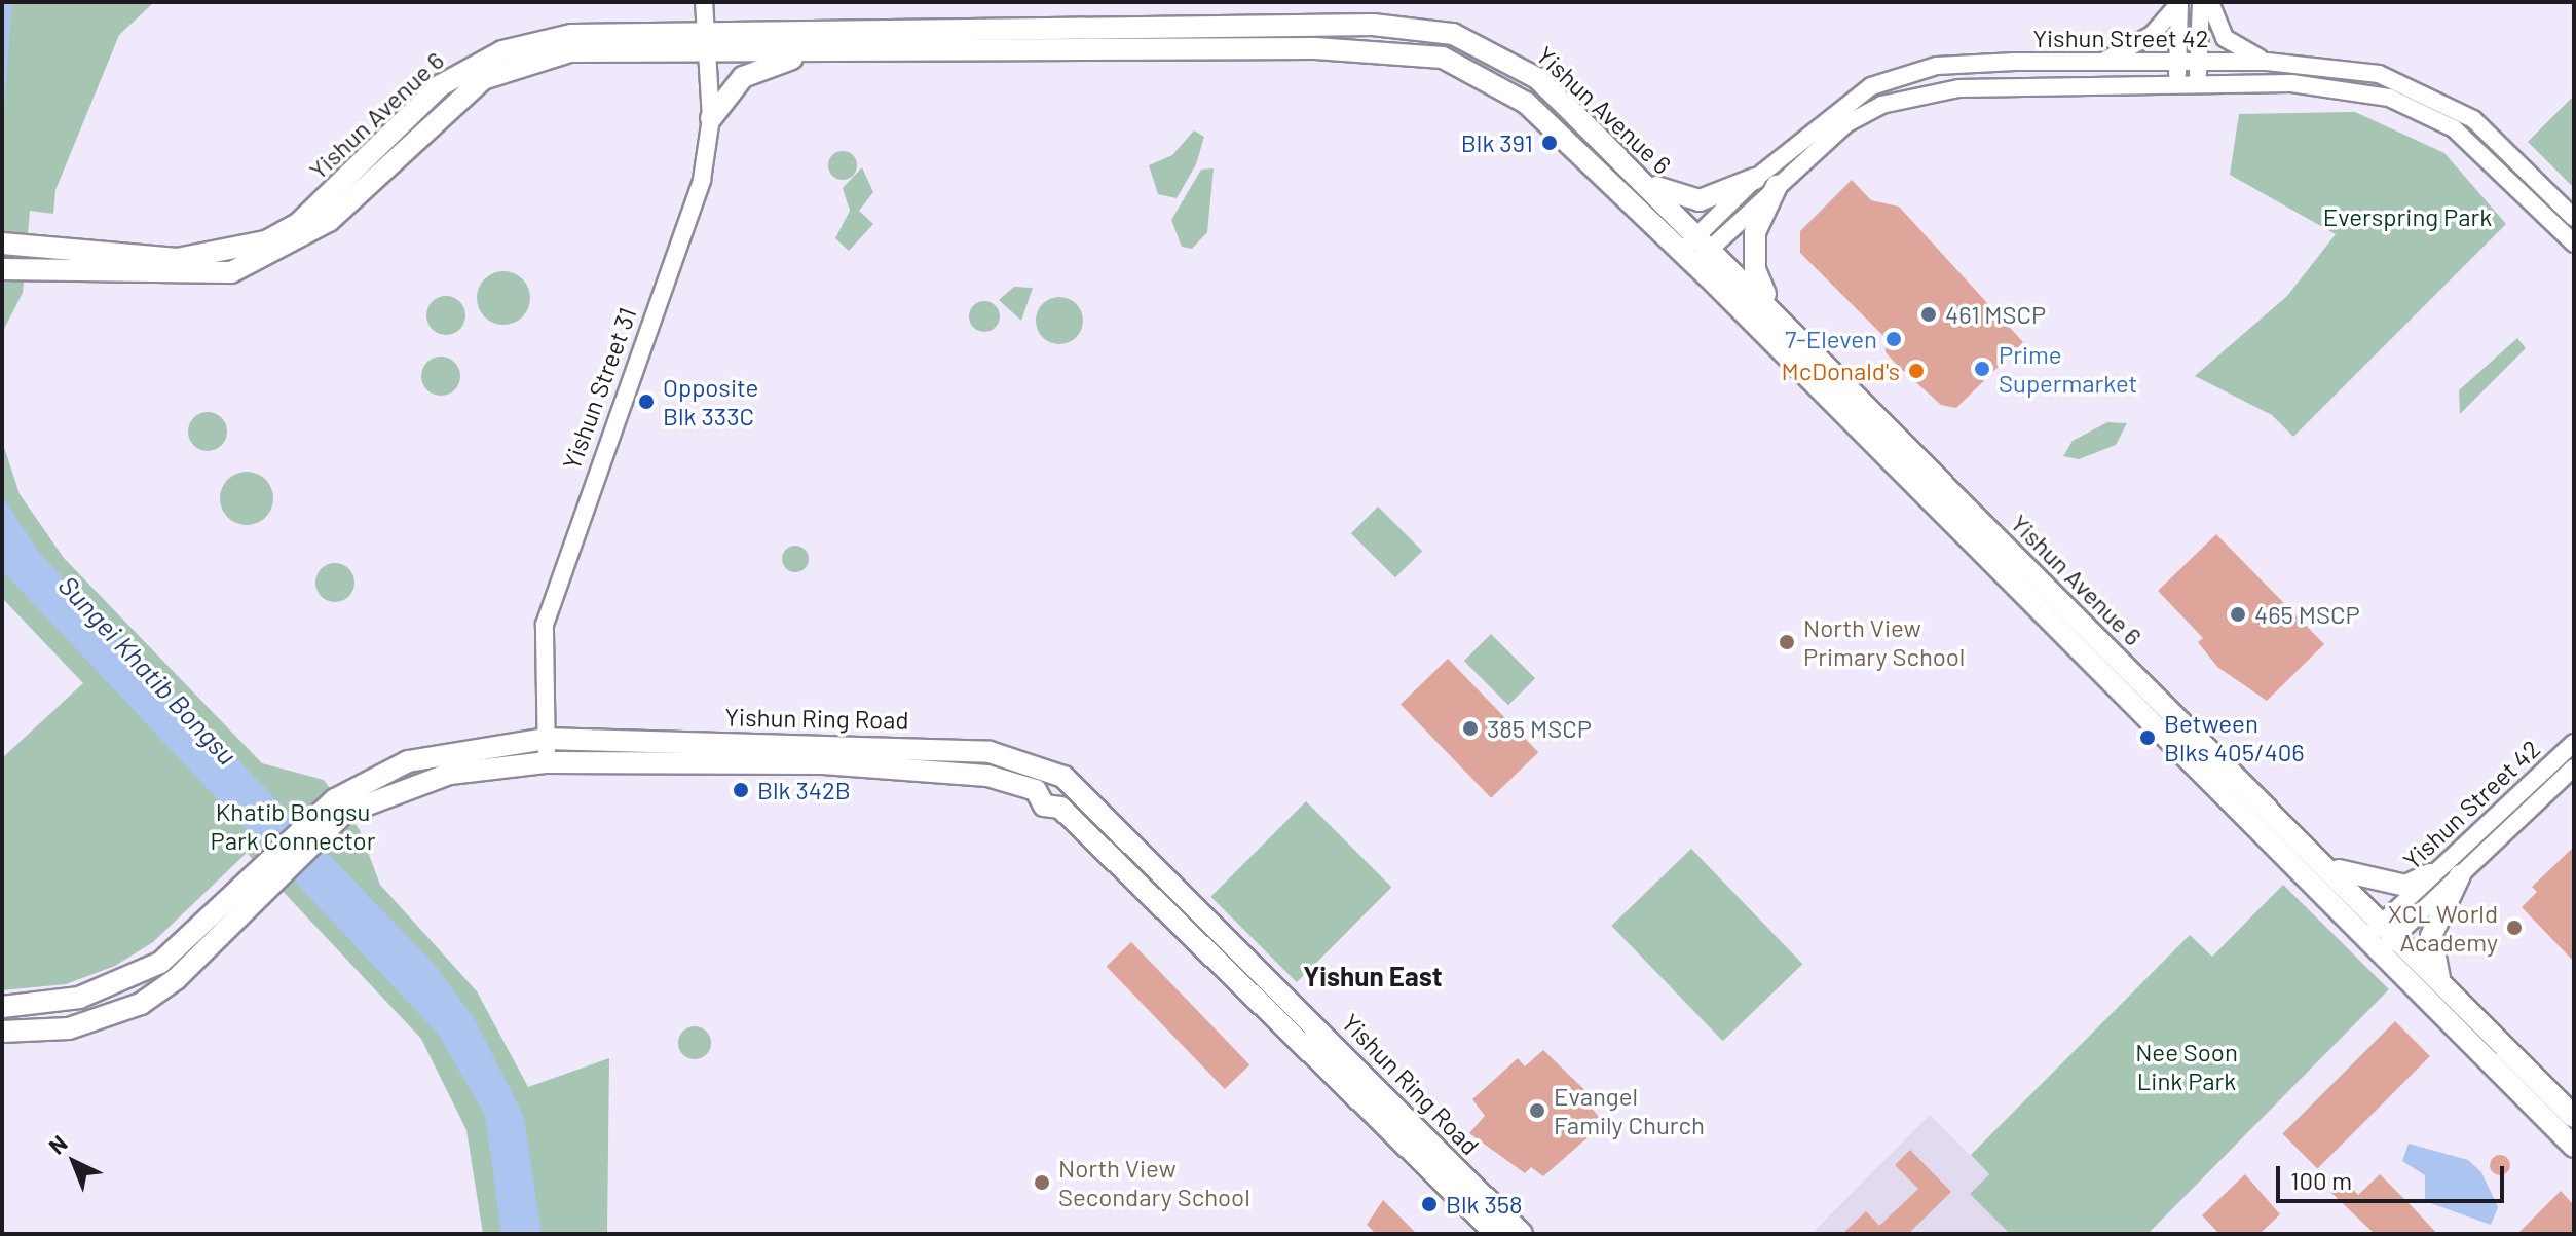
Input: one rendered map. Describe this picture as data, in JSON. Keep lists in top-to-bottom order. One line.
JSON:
{"streets":{"main road":["Yishun Avenue 6","Yishun Ring Road"],"street":["Yishun Street 42","Yishun Street 31"]},"crossings":[["Yishun Street 42","Yishun Avenue 6"],["Yishun Avenue 6","Yishun Street 31"],["Yishun Street 31","Yishun Ring Road"]],"districts":["Yishun East"],"water":["Sungei Khatib Bongsu"],"parks":["Everspring Park","Khatib Bongsu Park Connector","Nee Soon Link Park"],"places":["Blk 391","461 MSCP","7-Eleven","Prime Supermarket","McDonald's","Opposite Blk 333C","465 MSCP","North View Primary School","385 MSCP","Between Blks 405/406","Blk 342B","XCL World Academy","Evangel Family Church","North View Secondary School","Blk 358"],"scale_bar":"100 m","north":"top left"}
